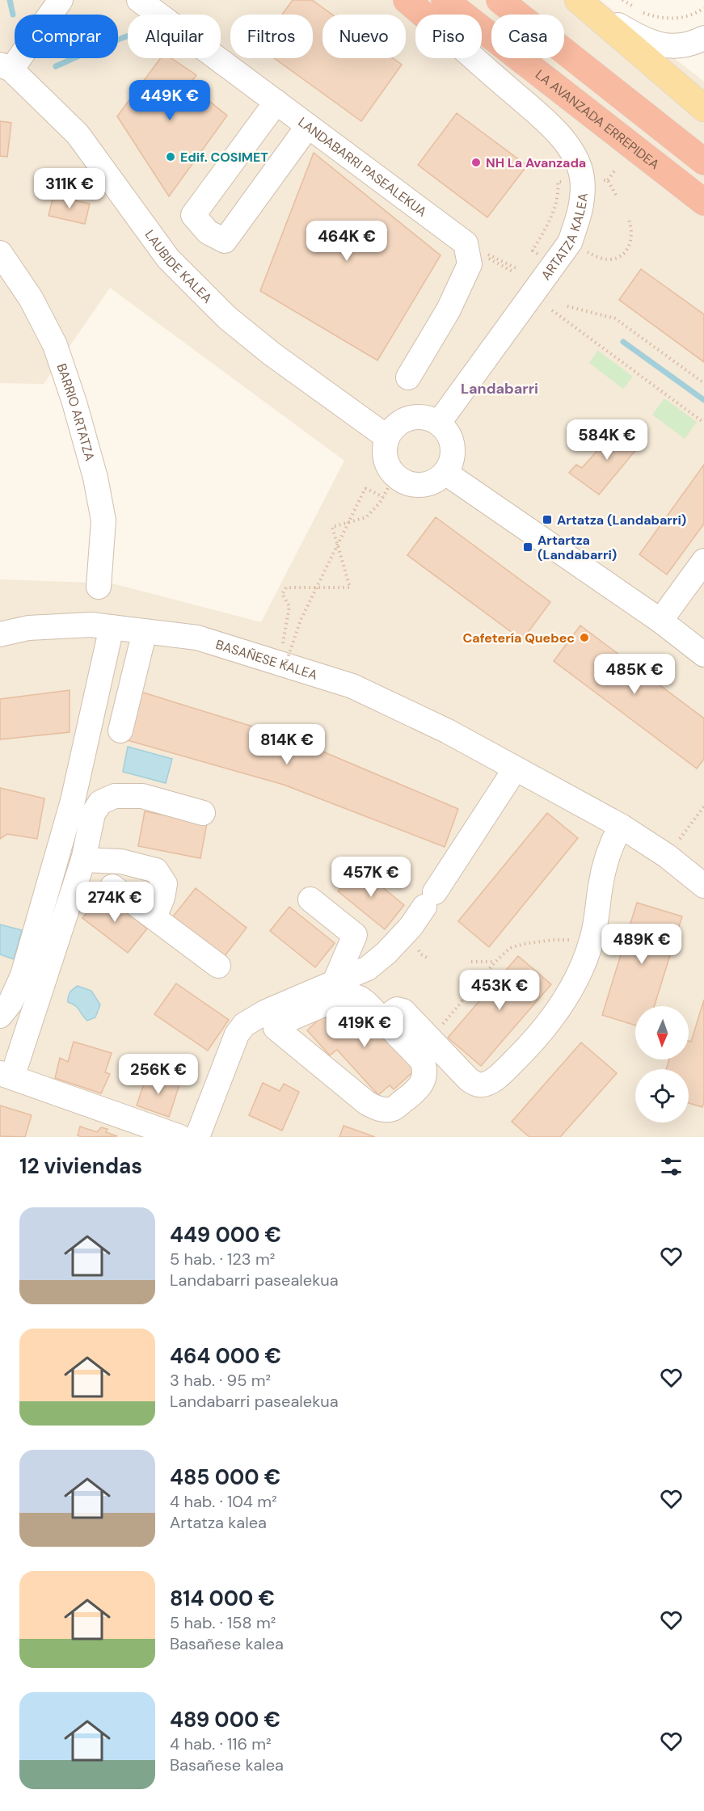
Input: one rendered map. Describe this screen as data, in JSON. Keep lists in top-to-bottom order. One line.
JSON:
{"streets":{"highway":["LA AVANZADA ERREPIDEA"],"street":["LANDABARRI PASEALEKUA","ARTATZA KALEA","LAUBIDE KALEA","BARRIO ARTATZA","BASAÑESE KALEA"]},"crossings":[["ARTATZA KALEA","LAUBIDE KALEA"]],"districts":["Landabarri"],"places":{"other":["Edif. COSIMET","NH La Avanzada","Cafetería Quebec"],"transit":["Artatza (Landabarri)","Artartza (Landabarri)"]},"north":"bottom","page":{"chip":["Comprar","Alquilar","Filtros","Nuevo","Piso","Casa"],"price":["449K €","311K €","464K €","584K €","485K €","814K €","457K €","274K €","489K €","453K €","419K €","256K €"],"heading":"12 viviendas","list":[{"name":"449 000 €","note":"5 hab. · 123 m² · Landabarri pasealekua"},{"name":"464 000 €","note":"3 hab. · 95 m² · Landabarri pasealekua"},{"name":"485 000 €","note":"4 hab. · 104 m² · Artatza kalea"},{"name":"814 000 €","note":"5 hab. · 158 m² · Basañese kalea"},{"name":"489 000 €","note":"4 hab. · 116 m² · Basañese kalea"}]}}
